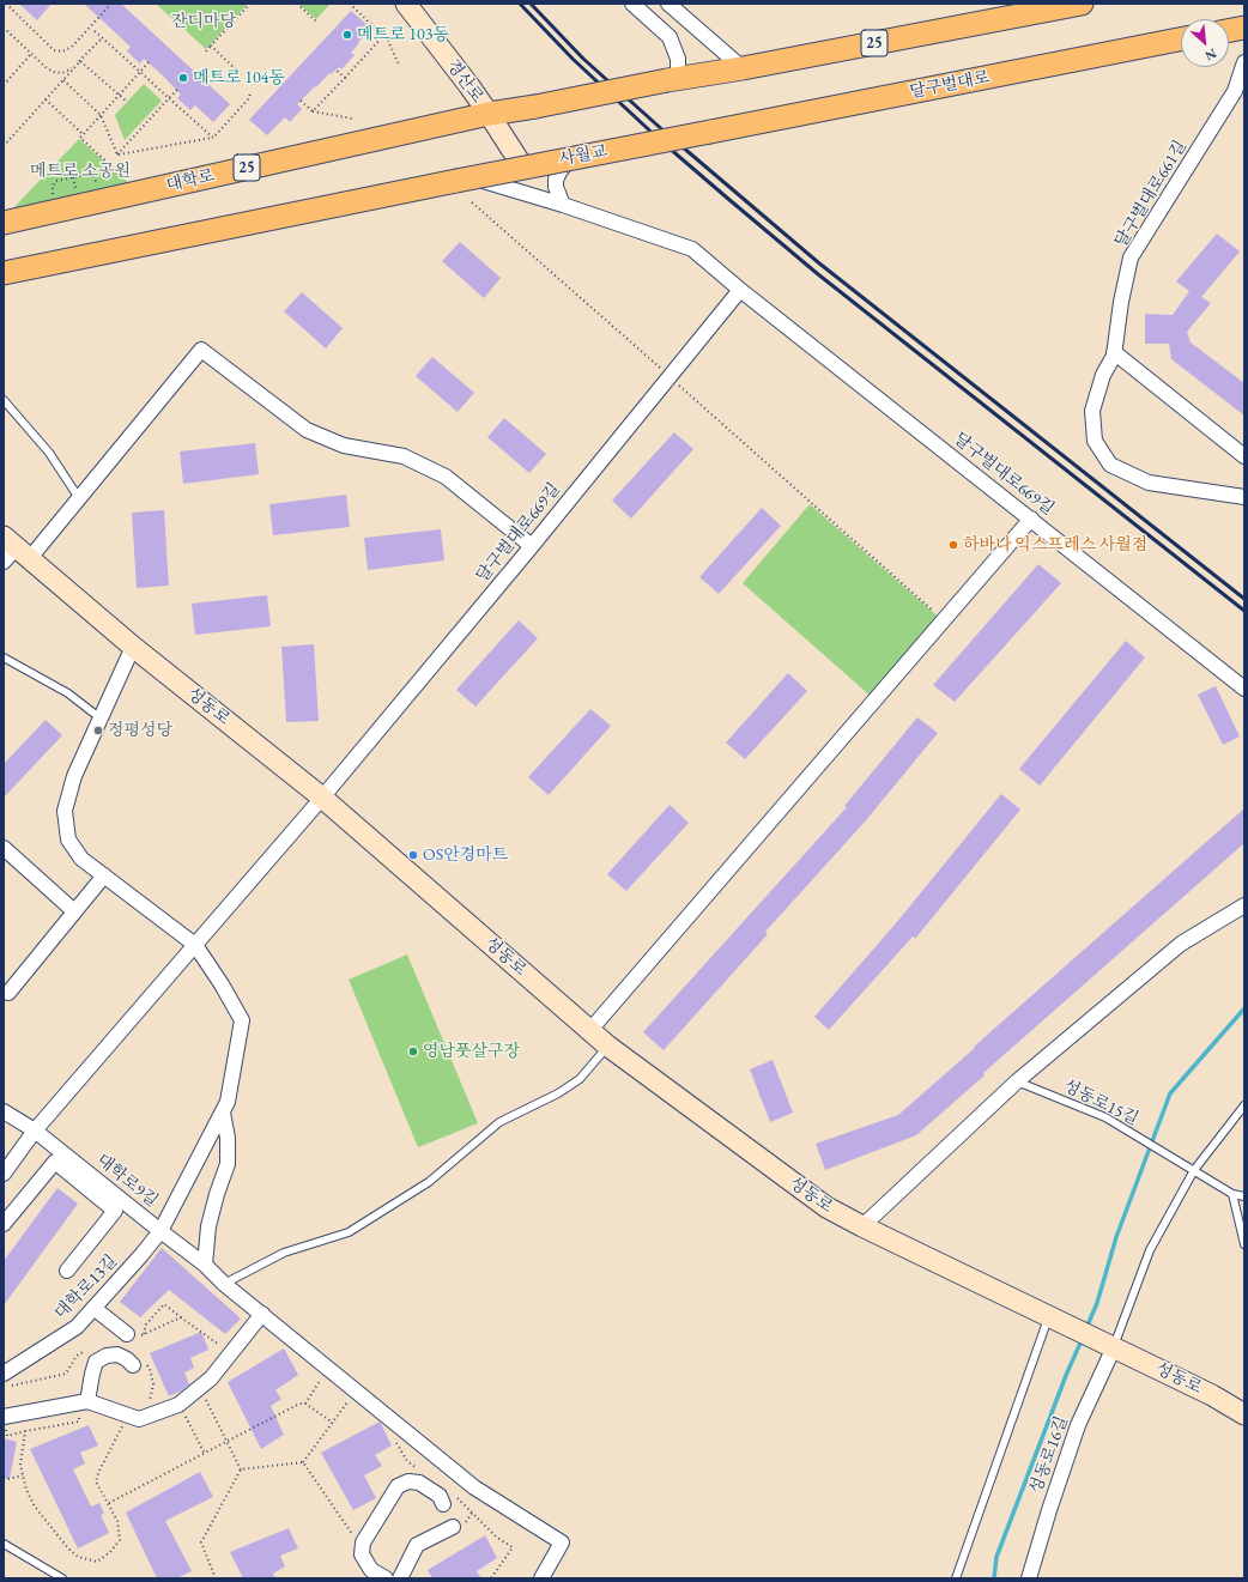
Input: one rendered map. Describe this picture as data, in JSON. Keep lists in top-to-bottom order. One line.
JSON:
{"streets":{"main road":["25","달구벌대로","사월교","대학로"],"street":["경산로","달구벌대로661길","달구벌대로669길","성동로","대학로9길","대학로13길","성동로16길"],"lane":["성동로15길"]},"crossings":[["25","경산로"],["25","대학로"],["경산로","사월교"],["경산로","대학로"],["달구벌대로","사월교"],["사월교","달구벌대로669길"],["달구벌대로669길","성동로"],["달구벌대로669길","대학로9길"],["달구벌대로669길","대학로13길"],["성동로","대학로13길"],["성동로","성동로16길"],["대학로9길","대학로13길"]],"parks":["잔디마당","메트로 소공원"],"places":["메트로 103동","메트로 104동","하바나 익스프레스 사월점","정평성당","OS안경마트","영남풋살구장"],"north":"bottom right"}
